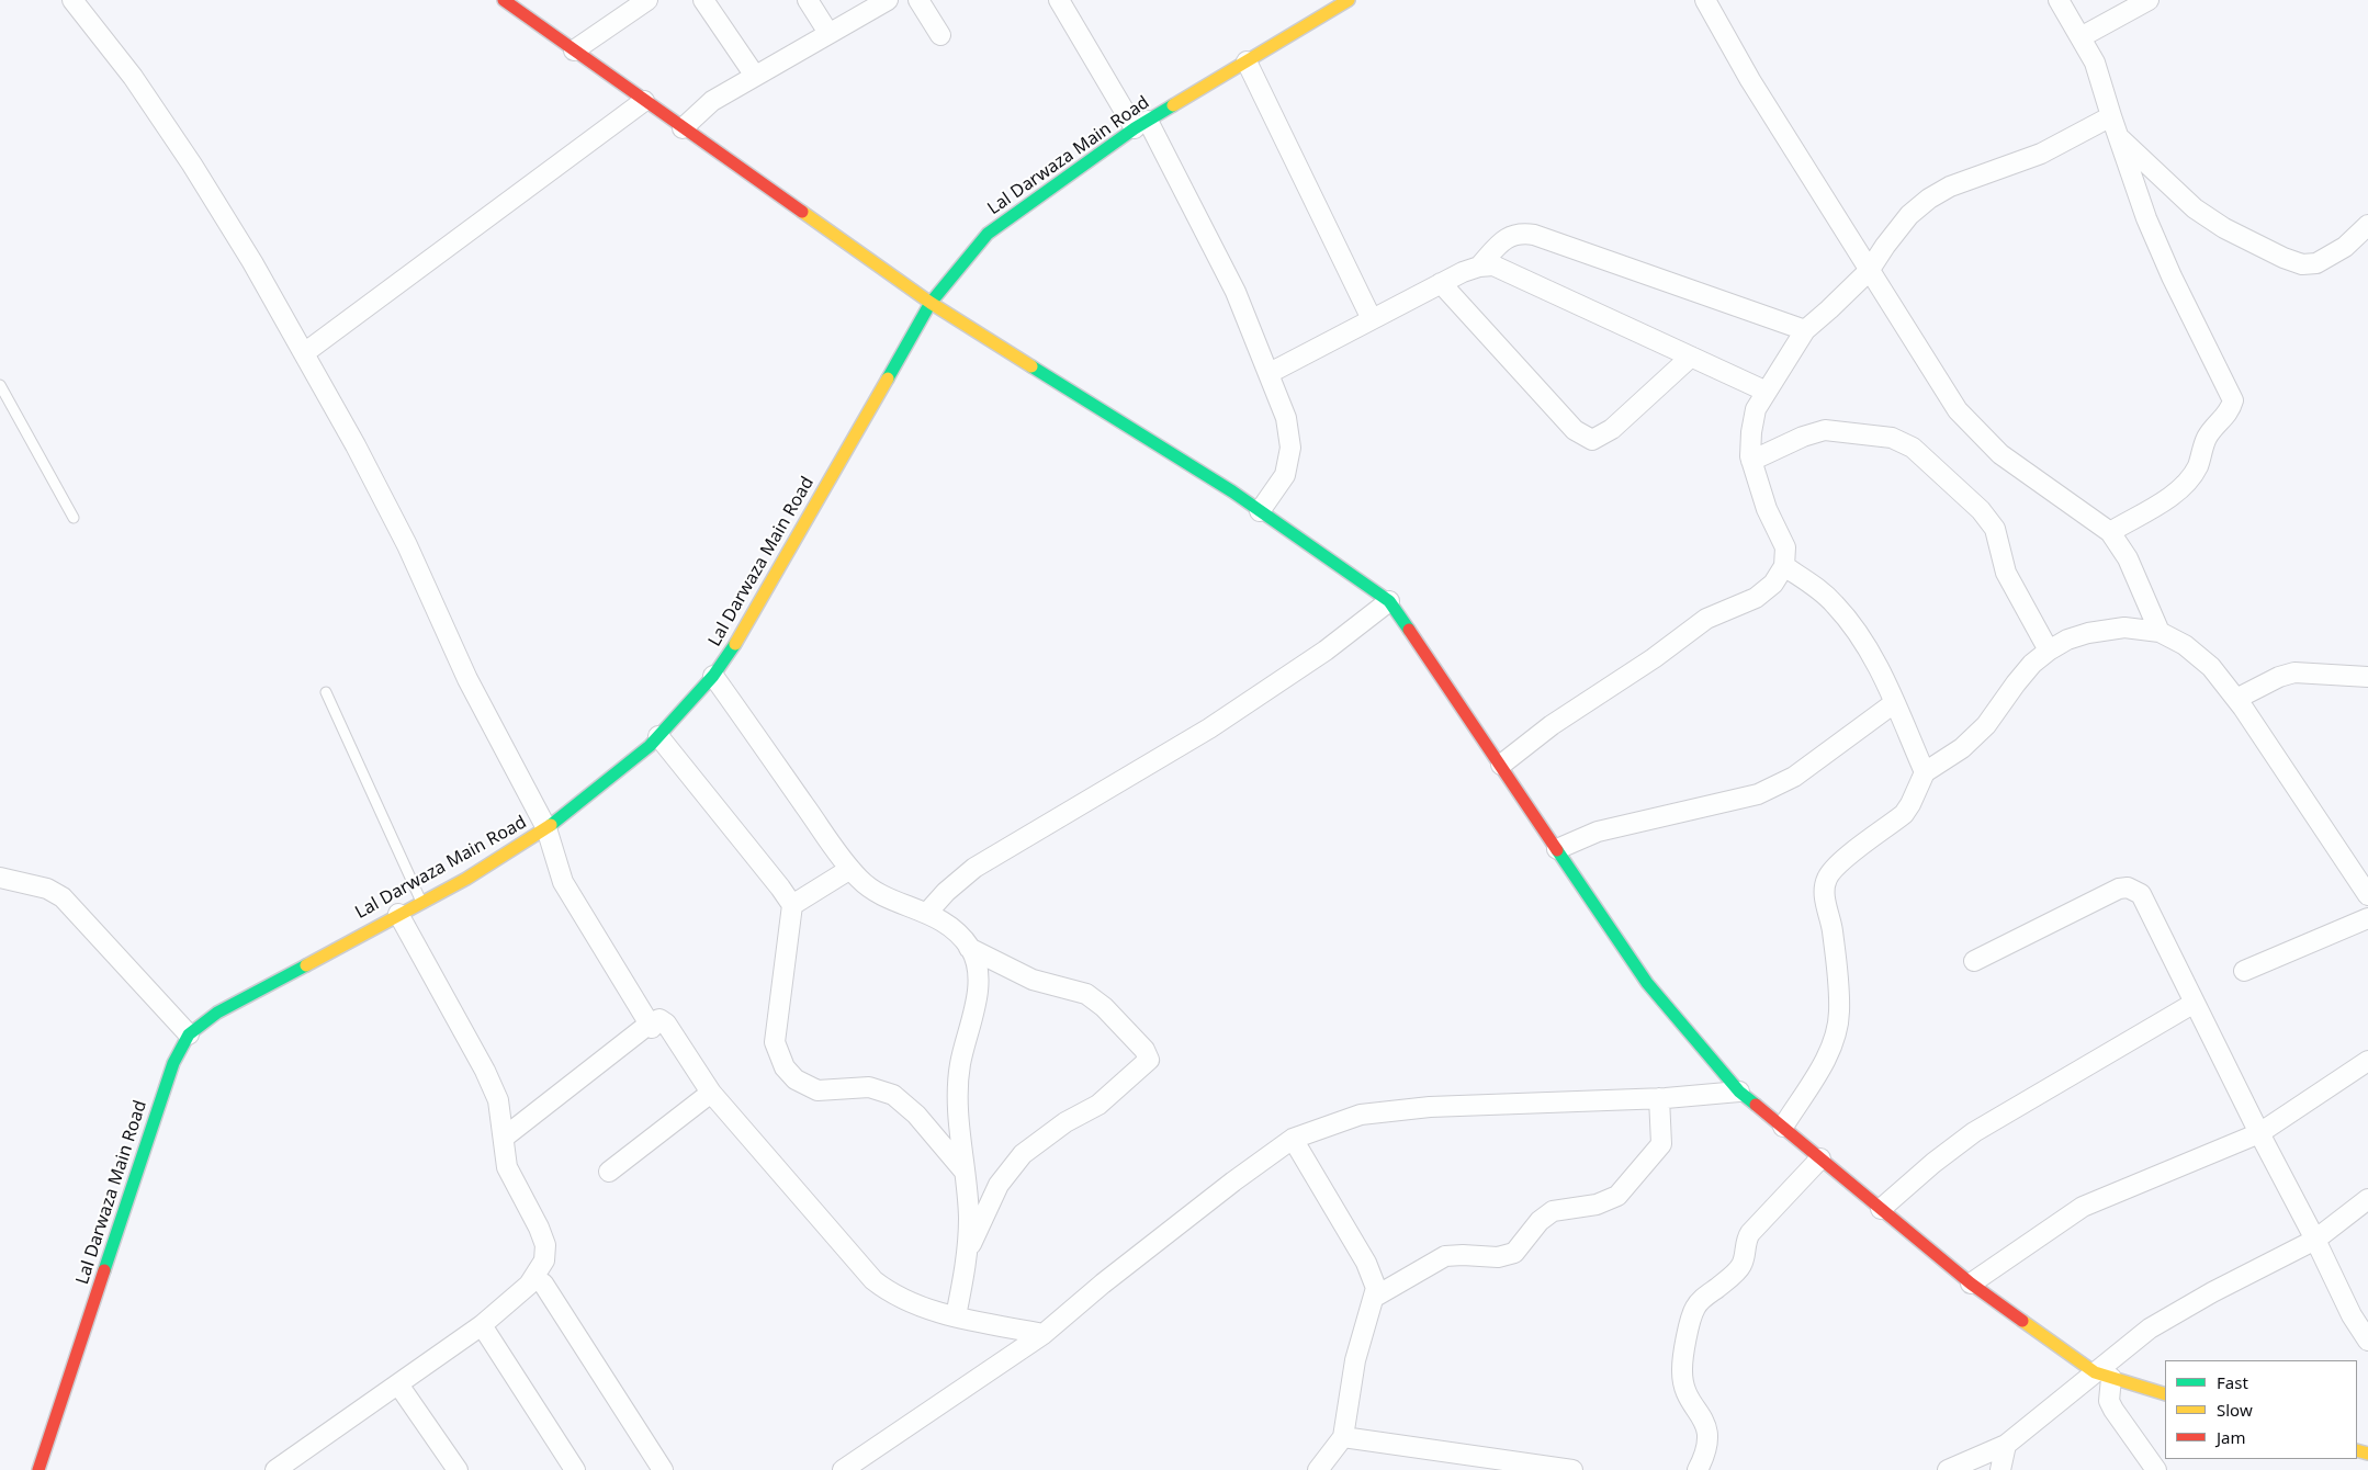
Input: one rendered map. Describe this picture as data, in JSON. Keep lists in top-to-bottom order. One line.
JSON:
{"streets":{"street":["Lal Darwaza Main Road"]},"legend":["Fast","Slow","Jam"]}
